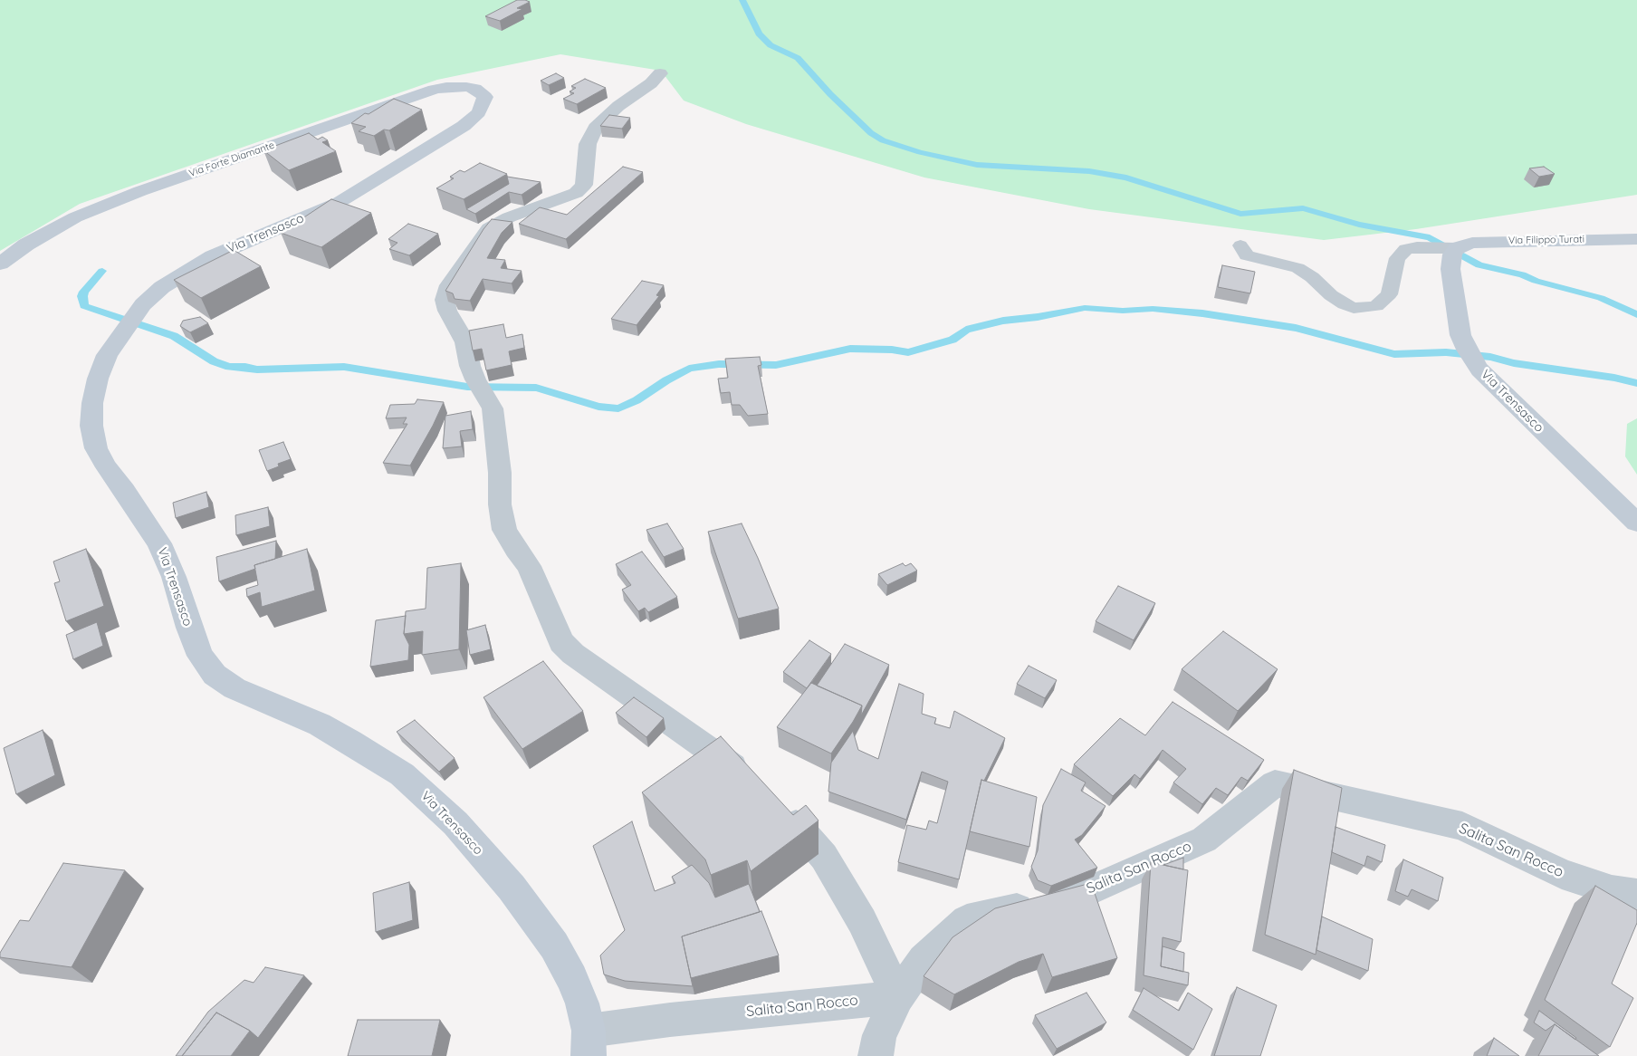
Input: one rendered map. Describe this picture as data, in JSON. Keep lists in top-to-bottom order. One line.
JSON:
{"streets":{"main road":["Via Forte Diamante","Via Trensasco","Via Filippo Turati"],"street":["Salita San Rocco"]},"crossings":[["Via Forte Diamante","Via Trensasco"],["Via Trensasco","Via Filippo Turati"],["Via Trensasco","Salita San Rocco"]]}
